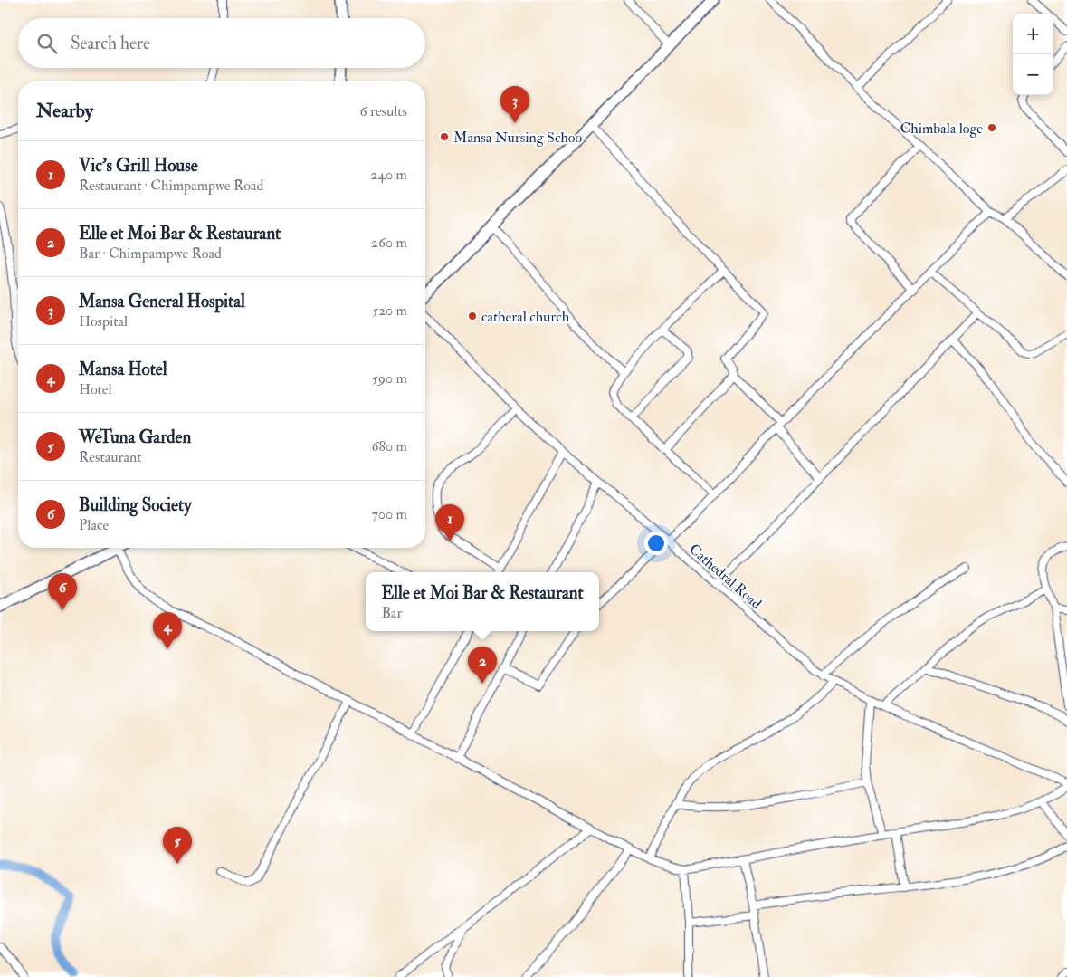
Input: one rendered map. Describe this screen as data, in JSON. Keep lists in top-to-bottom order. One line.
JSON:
{"streets":{"street":["Cathedral Road"]},"places":["Chimbala loge","Mansa Nursing Schoo","catheral church"],"page":{"map_buttons":["+","−"],"search":"Search here","heading":["Nearby","6 results"],"pins":["3","1","6","4","2","5"],"list":[{"mark":"1","name":"Vic's Grill House","note":"Restaurant · Chimpampwe Road","value":"240 m"},{"mark":"2","name":"Elle et Moi Bar & Restaurant","note":"Bar · Chimpampwe Road","value":"260 m"},{"mark":"3","name":"Mansa General Hospital","note":"Hospital","value":"520 m"},{"mark":"4","name":"Mansa Hotel","note":"Hotel","value":"590 m"},{"mark":"5","name":"WeTuna Garden","note":"Restaurant","value":"680 m"},{"mark":"6","name":"Building Society","note":"Place","value":"700 m"}],"popup":["Elle et Moi Bar & Restaurant","Bar"]}}
